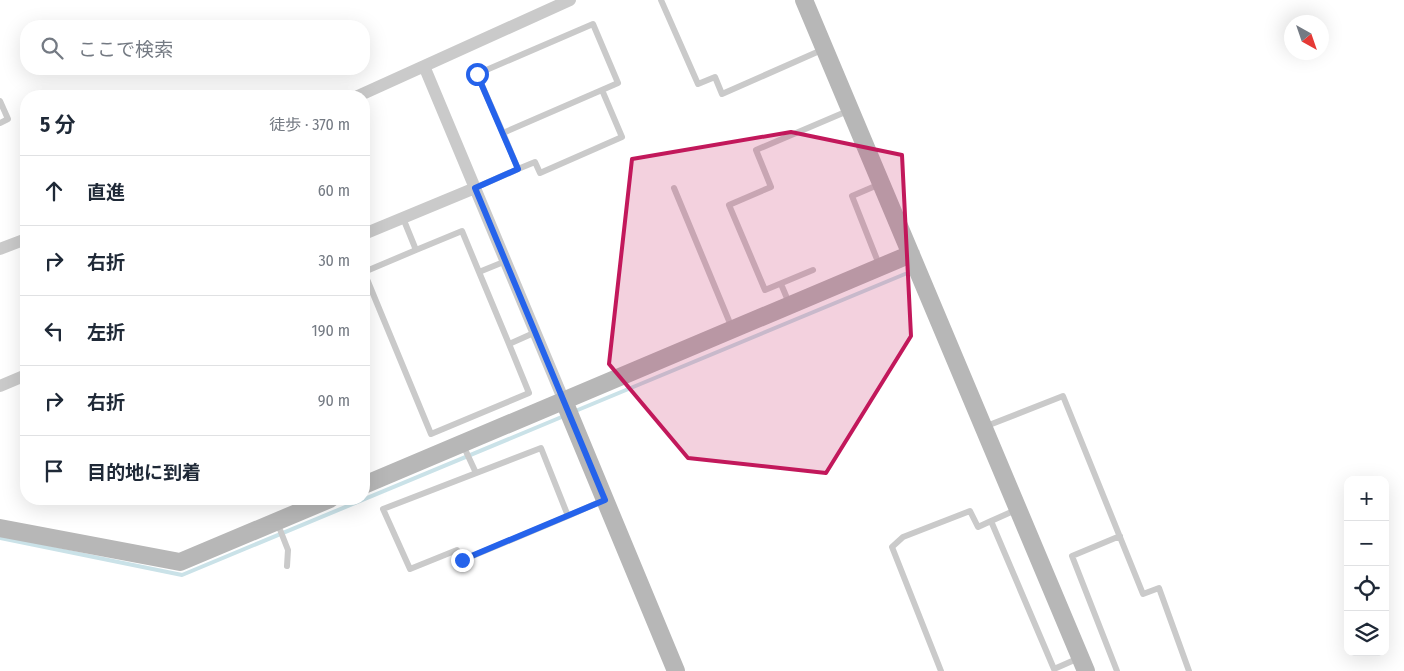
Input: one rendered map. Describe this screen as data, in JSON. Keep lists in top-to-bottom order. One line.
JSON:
{"north":"bottom right","page":{"search":"ここで検索","heading":["5 分","徒歩 · 370 m"],"list":[["直進","60 m"],["右折","30 m"],["左折","190 m"],["右折","90 m"],"目的地に到着"],"map_buttons":["+","−"]}}
